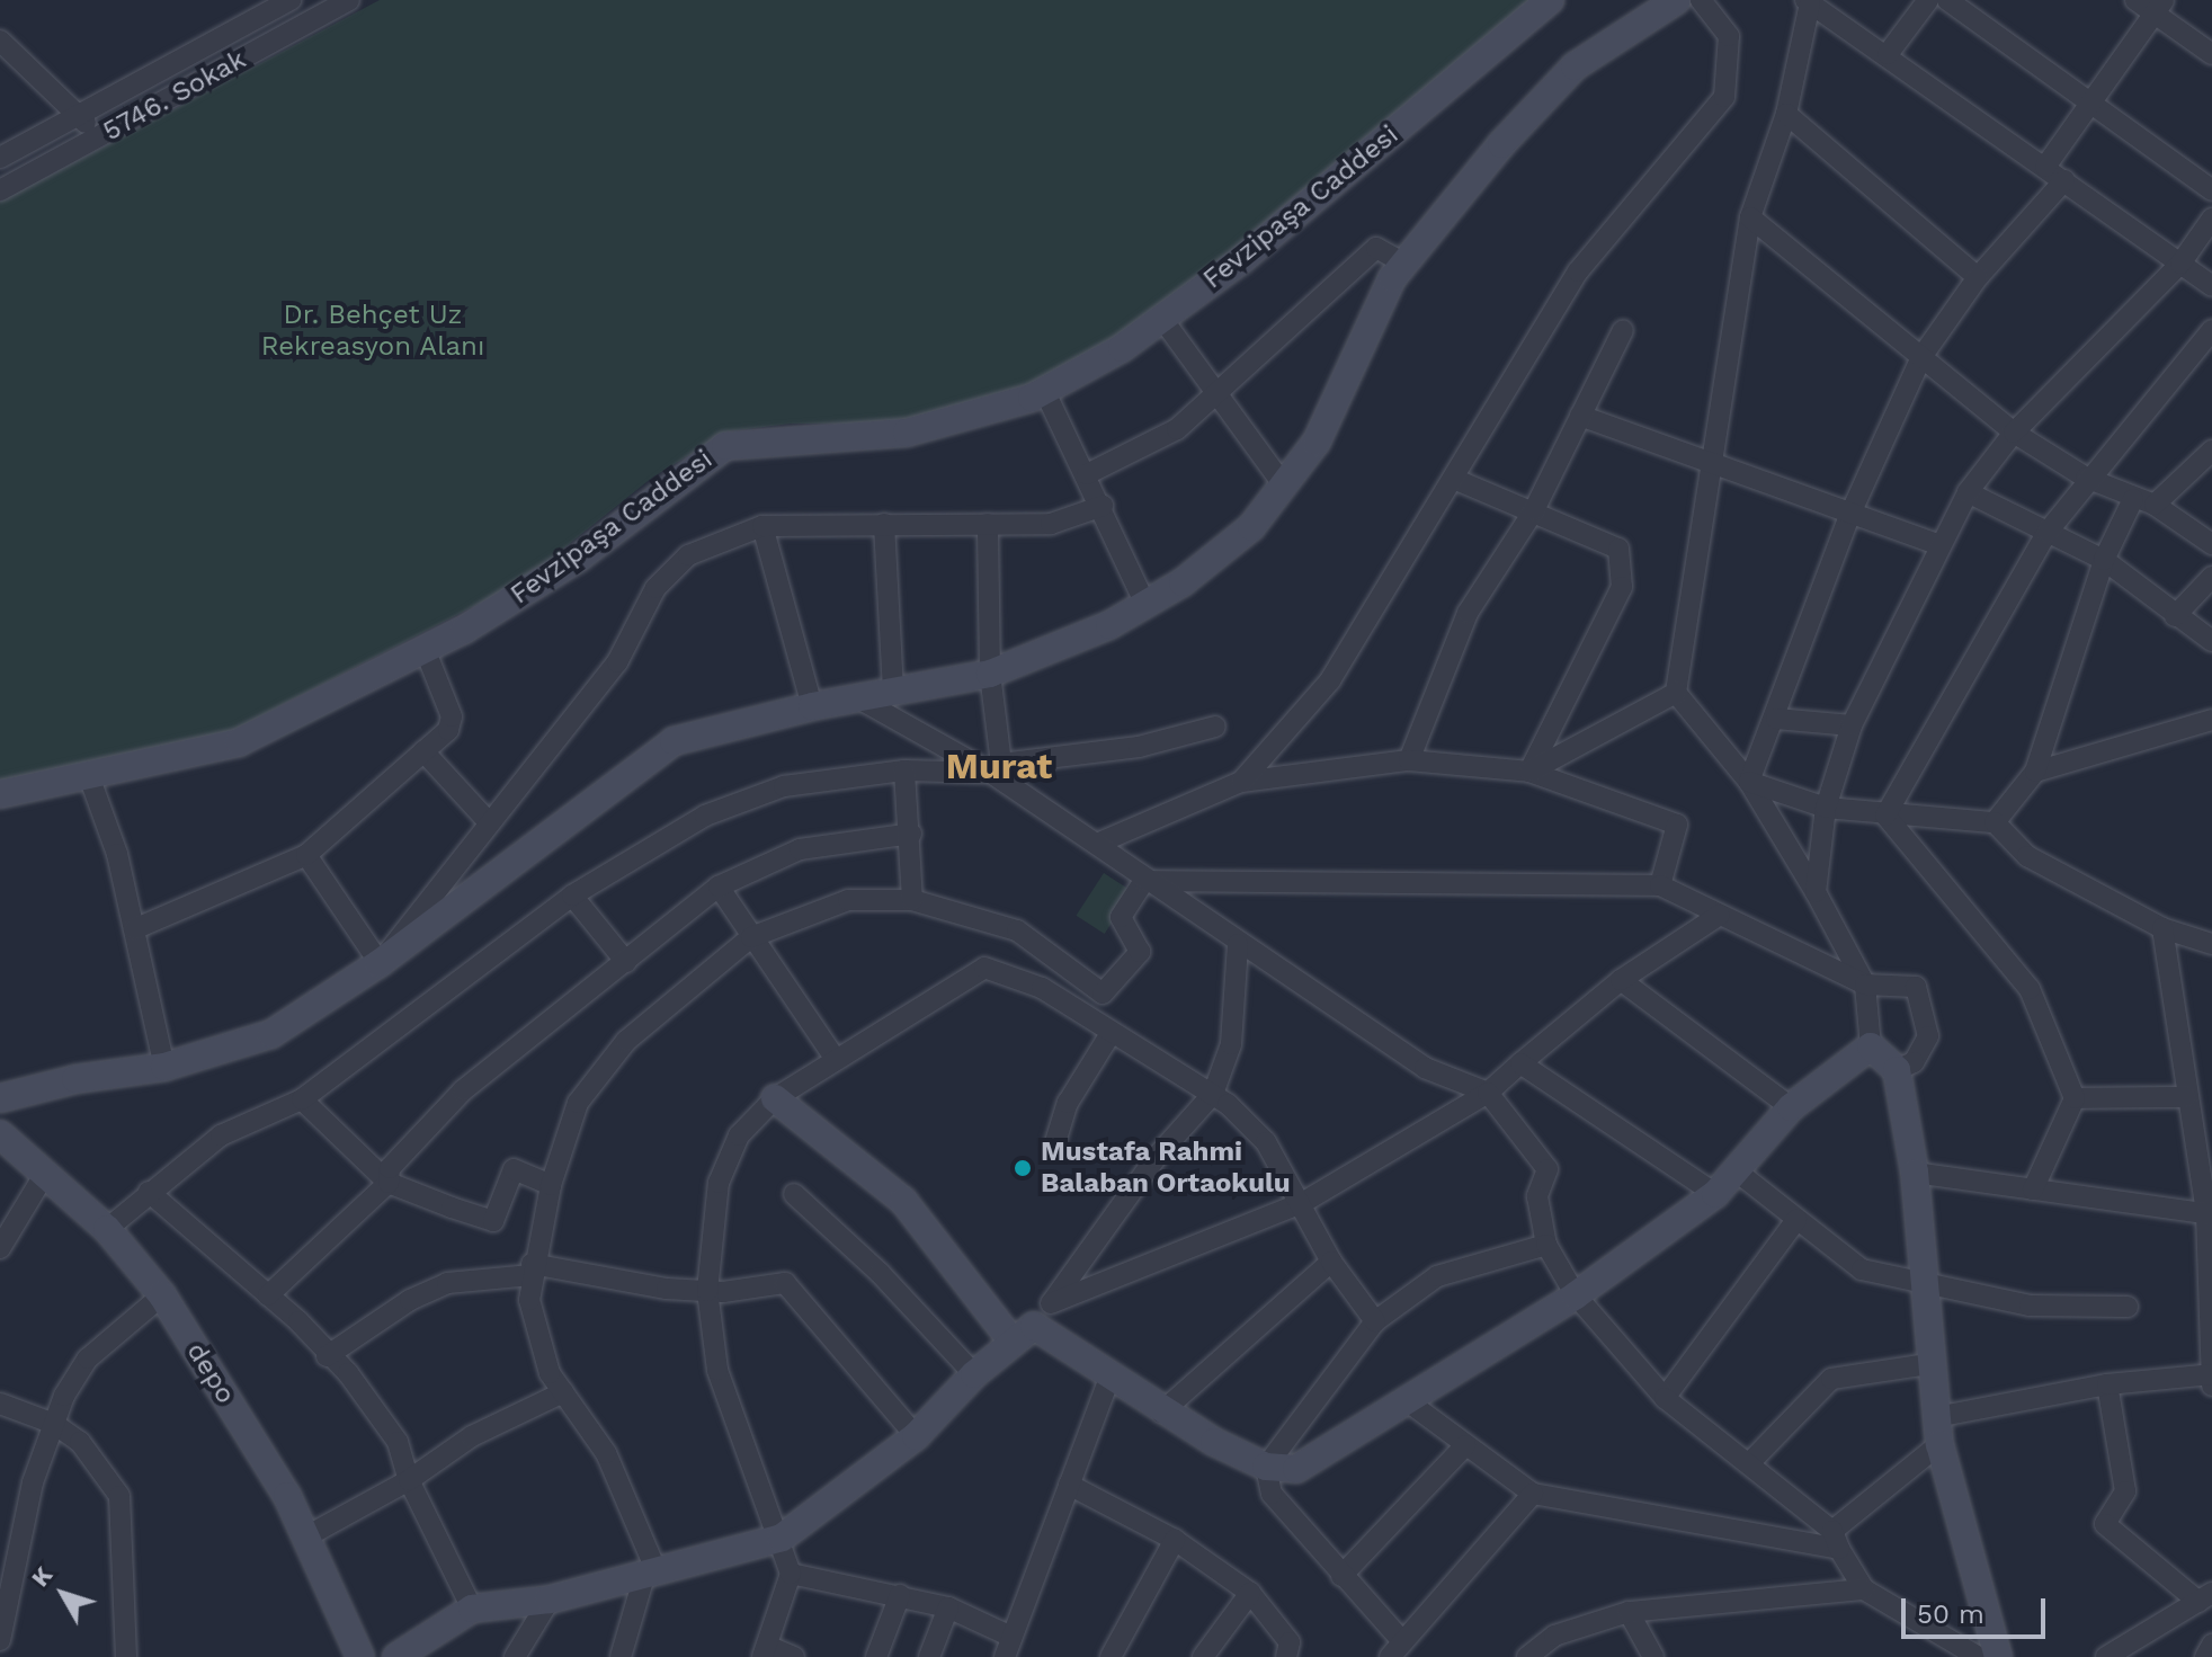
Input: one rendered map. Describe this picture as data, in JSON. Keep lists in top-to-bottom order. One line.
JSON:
{"streets":{"street":["5746. Sokak","Fevzipaşa Caddesi","depo"]},"districts":["Murat"],"parks":["Dr. Behçet Uz Rekreasyon Alanı"],"places":["Mustafa Rahmi Balaban Ortaokulu"],"scale_bar":"50 m","north":"top left"}
